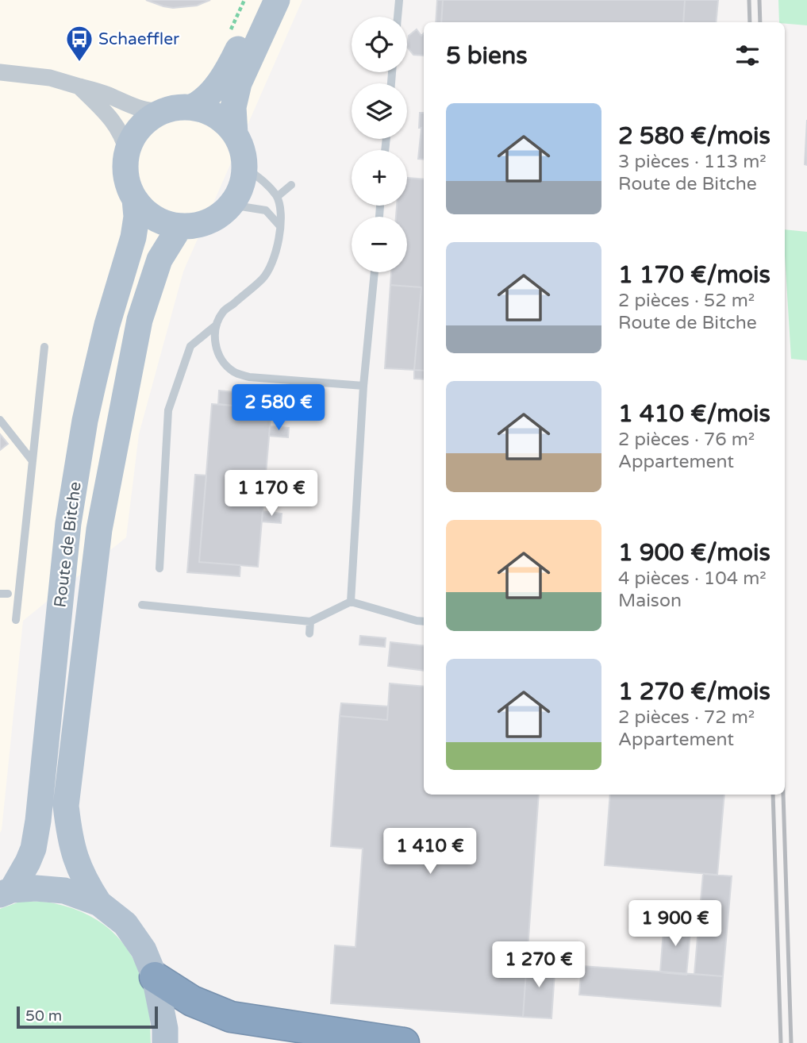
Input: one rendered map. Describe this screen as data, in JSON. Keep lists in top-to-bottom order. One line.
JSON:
{"streets":{"main road":["Route de Bitche"]},"places":{"bus stop":["Schaeffler"]},"scale_bar":"50 m","page":{"map_buttons":["+","−"],"heading":"5 biens","list":[{"name":"2 580 €/mois","note":"3 pièces · 113 m² · Route de Bitche"},{"name":"1 170 €/mois","note":"2 pièces · 52 m² · Route de Bitche"},{"name":"1 410 €/mois","note":"2 pièces · 76 m² · Appartement"},{"name":"1 900 €/mois","note":"4 pièces · 104 m² · Maison"},{"name":"1 270 €/mois","note":"2 pièces · 72 m² · Appartement"}],"price":["2 580 €","1 170 €","1 410 €","1 900 €","1 270 €"],"scale":"50 m"}}
